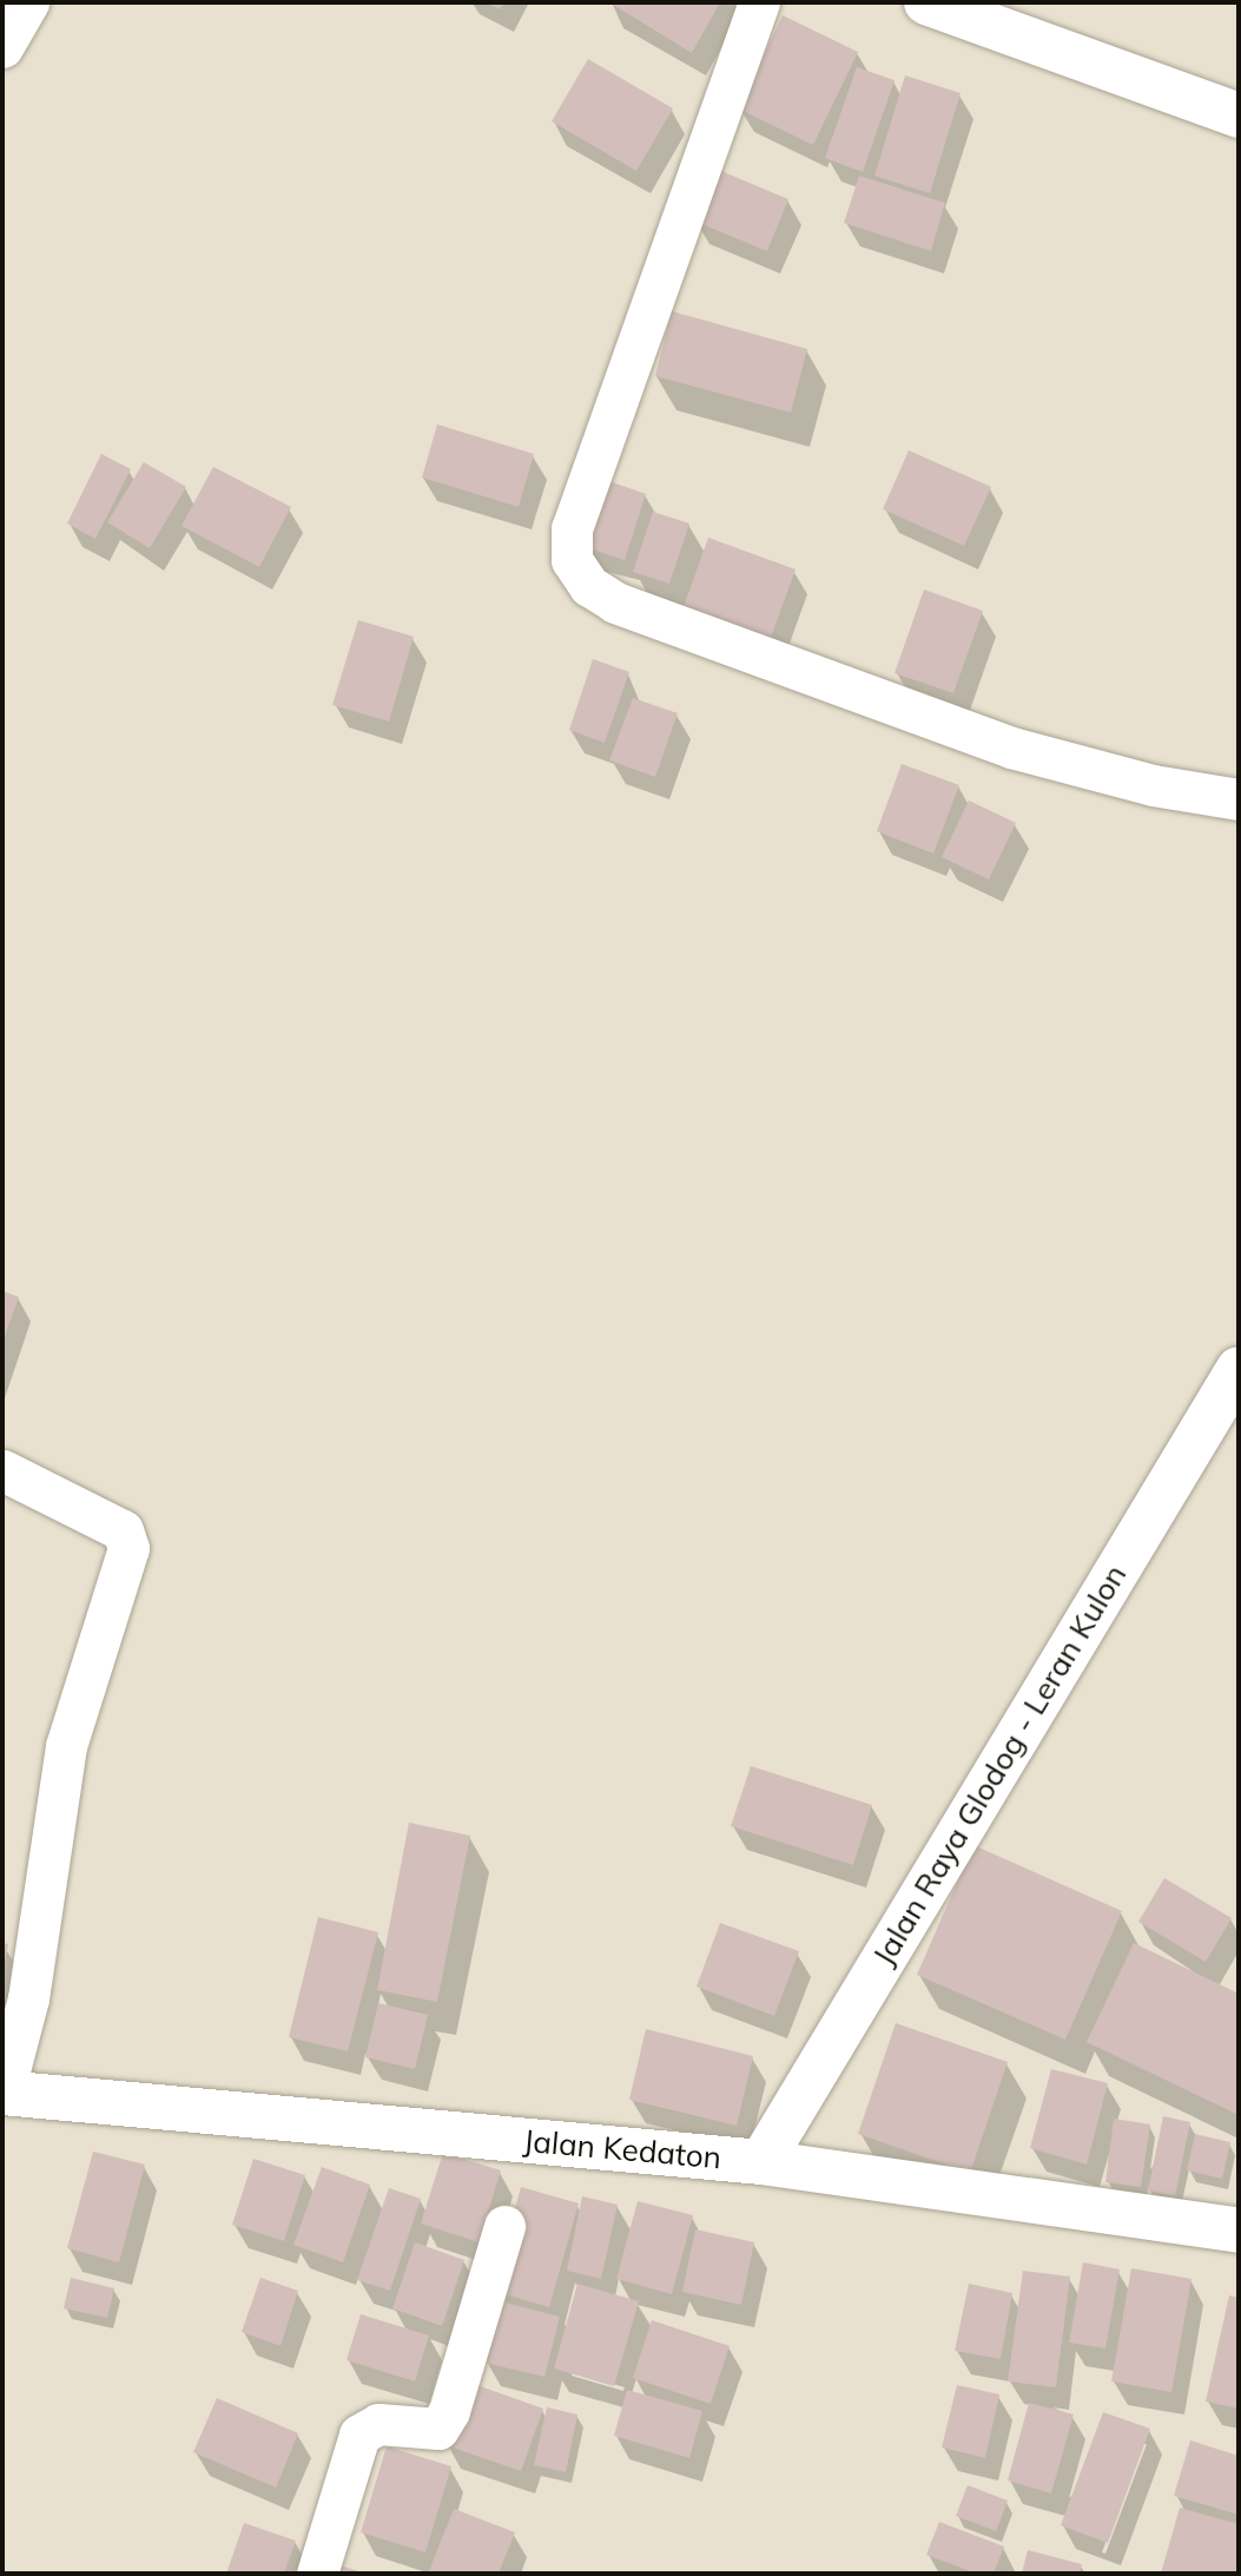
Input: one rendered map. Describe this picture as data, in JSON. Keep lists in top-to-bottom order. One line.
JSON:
{"streets":{"street":["Jalan Raya Glodog - Leran Kulon","Jalan Kedaton"]},"crossings":[["Jalan Raya Glodog - Leran Kulon","Jalan Kedaton"]]}
